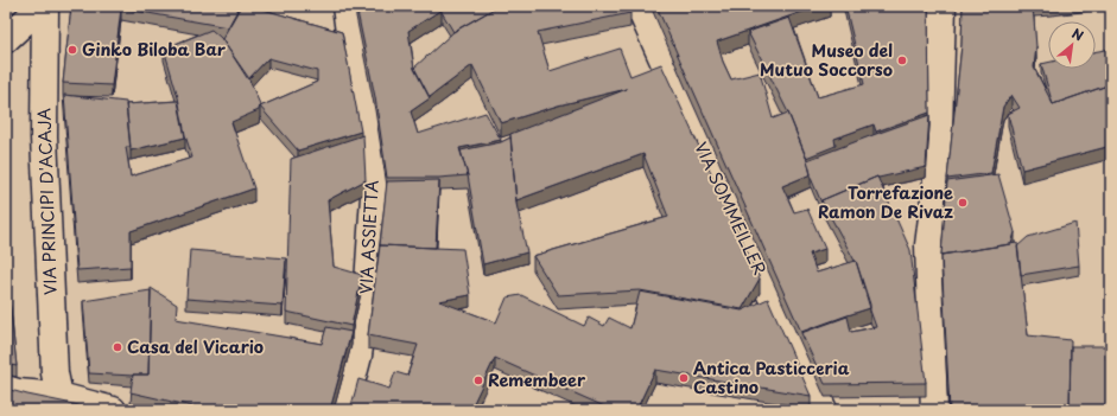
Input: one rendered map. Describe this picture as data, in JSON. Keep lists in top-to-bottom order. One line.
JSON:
{"streets":{"street":["VIA PRINCIPI D'ACAJA","VIA SOMMEILLER","VIA ASSIETTA"]},"places":["Ginko Biloba Bar","Museo del Mutuo Soccorso","Torrefazione Ramon De Rivaz","Casa del Vicario","Antica Pasticceria Castino","Remembeer"],"north":"top right"}
